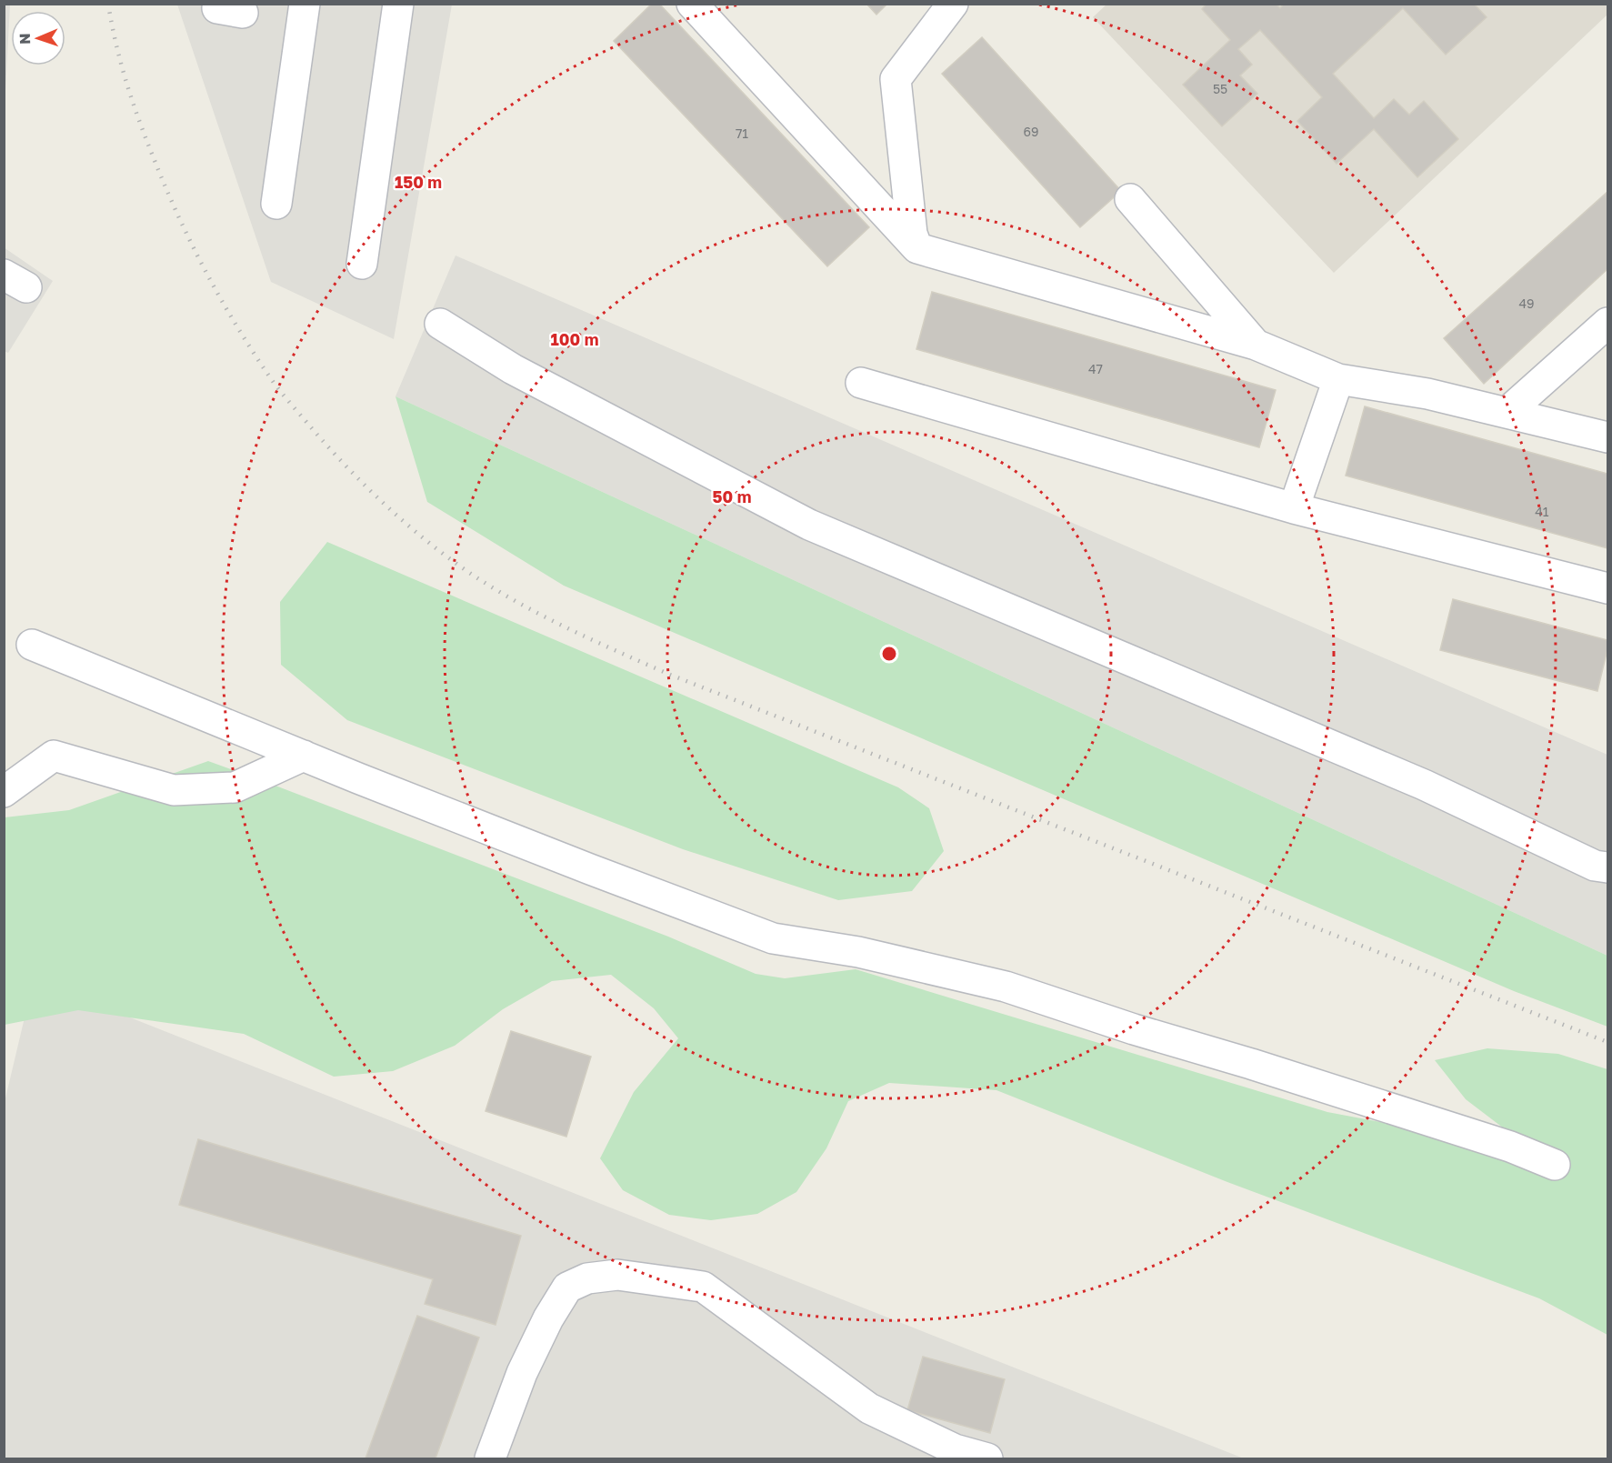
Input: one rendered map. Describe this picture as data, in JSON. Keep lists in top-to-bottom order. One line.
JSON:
{"house_numbers":["55","69","71","49","47","41"],"north":"left","rings":["150 m","100 m","50 m"]}
